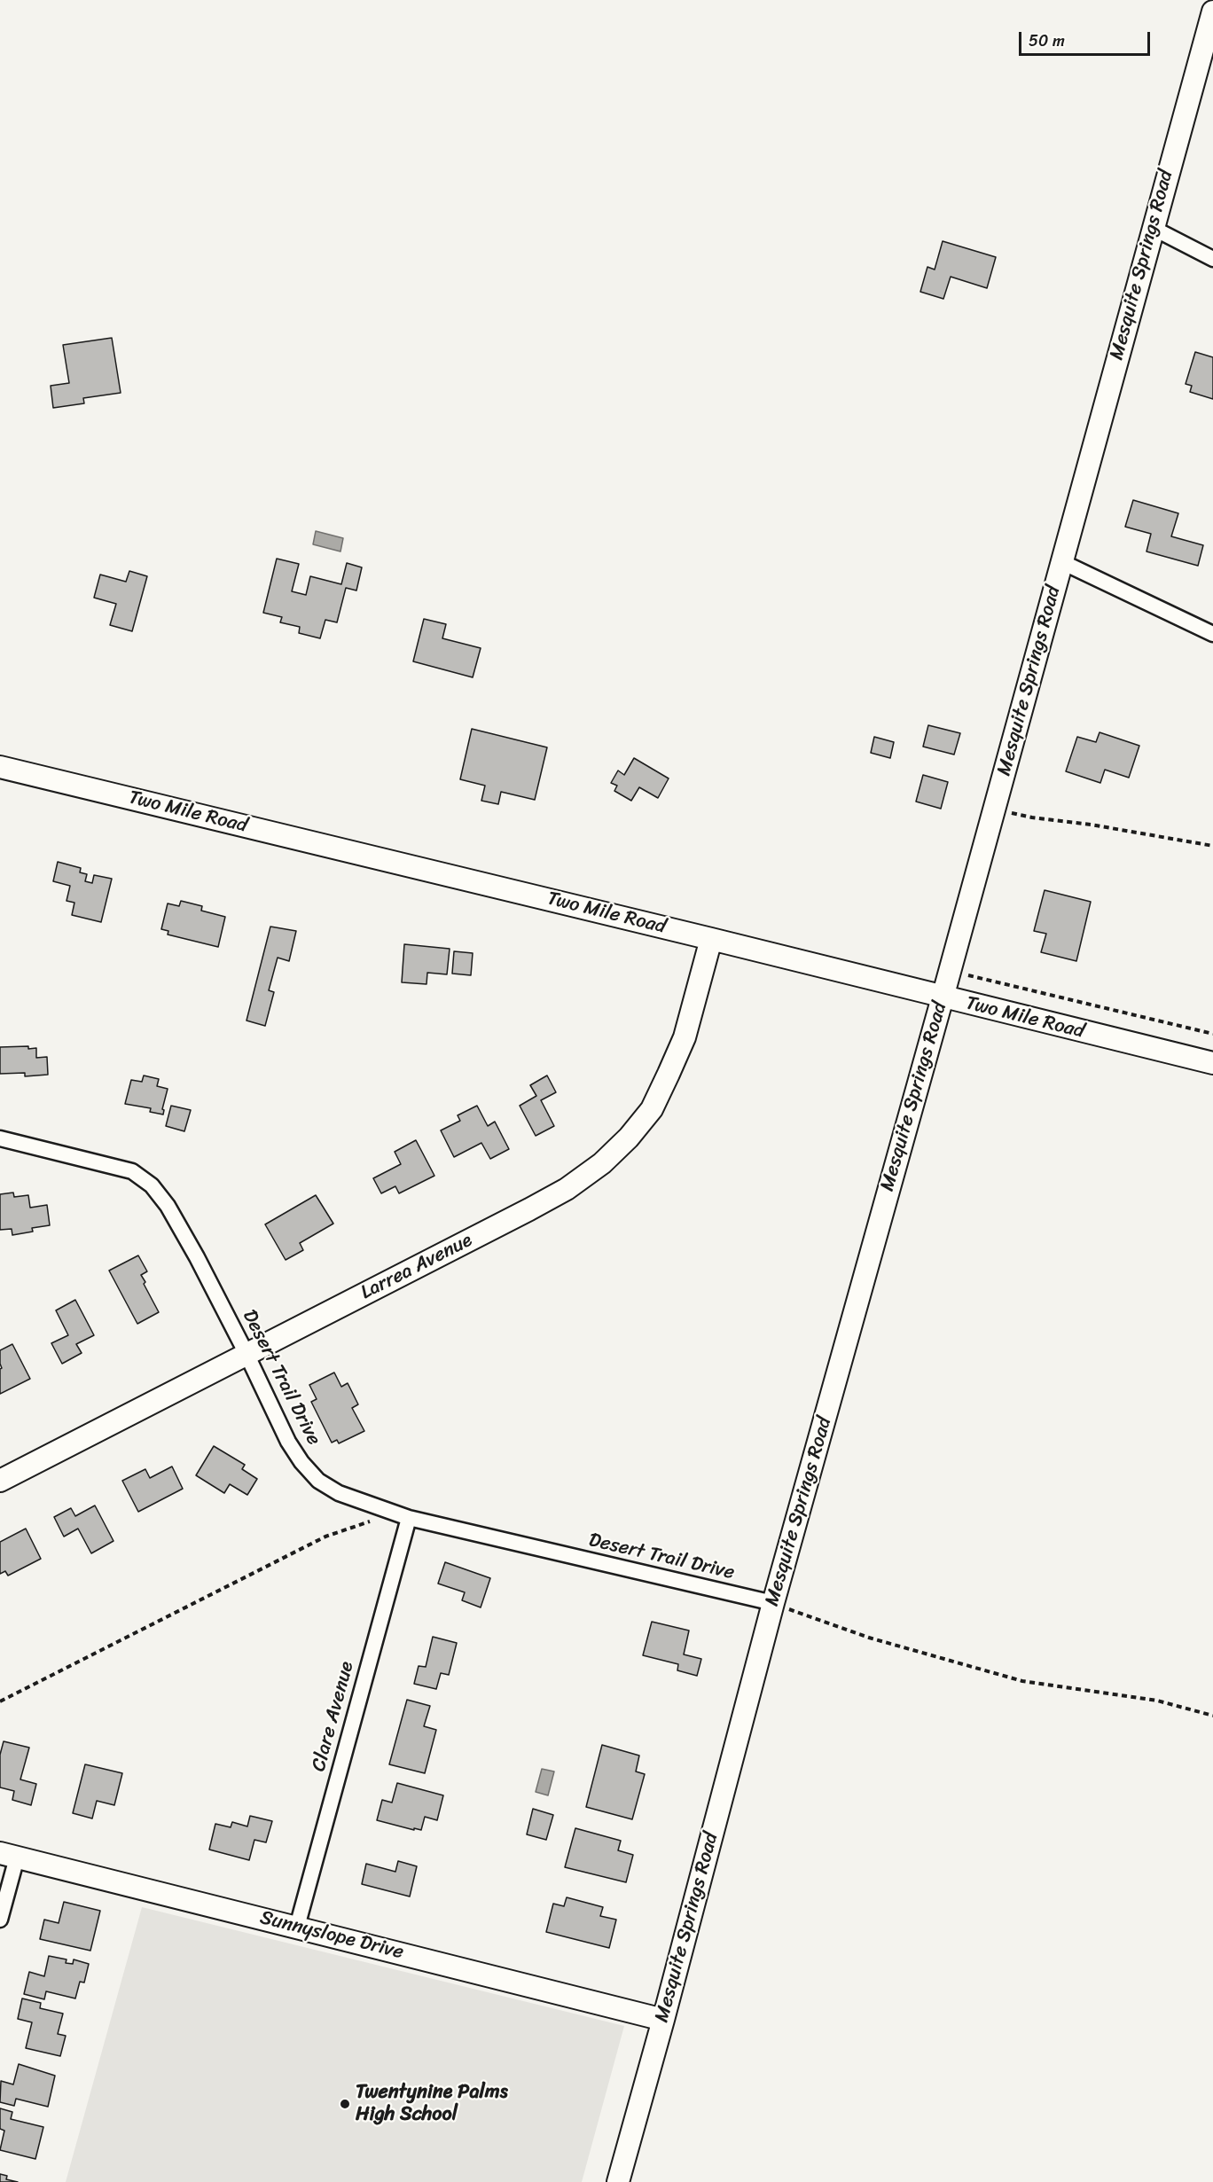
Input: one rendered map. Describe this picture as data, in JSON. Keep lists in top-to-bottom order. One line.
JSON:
{"streets":{"street":["Mesquite Springs Road","Two Mile Road","Larrea Avenue","Desert Trail Drive","Clare Avenue","Sunnyslope Drive"]},"crossings":[["Mesquite Springs Road","Two Mile Road"],["Mesquite Springs Road","Desert Trail Drive"],["Mesquite Springs Road","Sunnyslope Drive"],["Two Mile Road","Larrea Avenue"],["Larrea Avenue","Desert Trail Drive"],["Desert Trail Drive","Clare Avenue"],["Clare Avenue","Sunnyslope Drive"]],"places":["Twentynine Palms High School"],"scale_bar":"50 m"}
